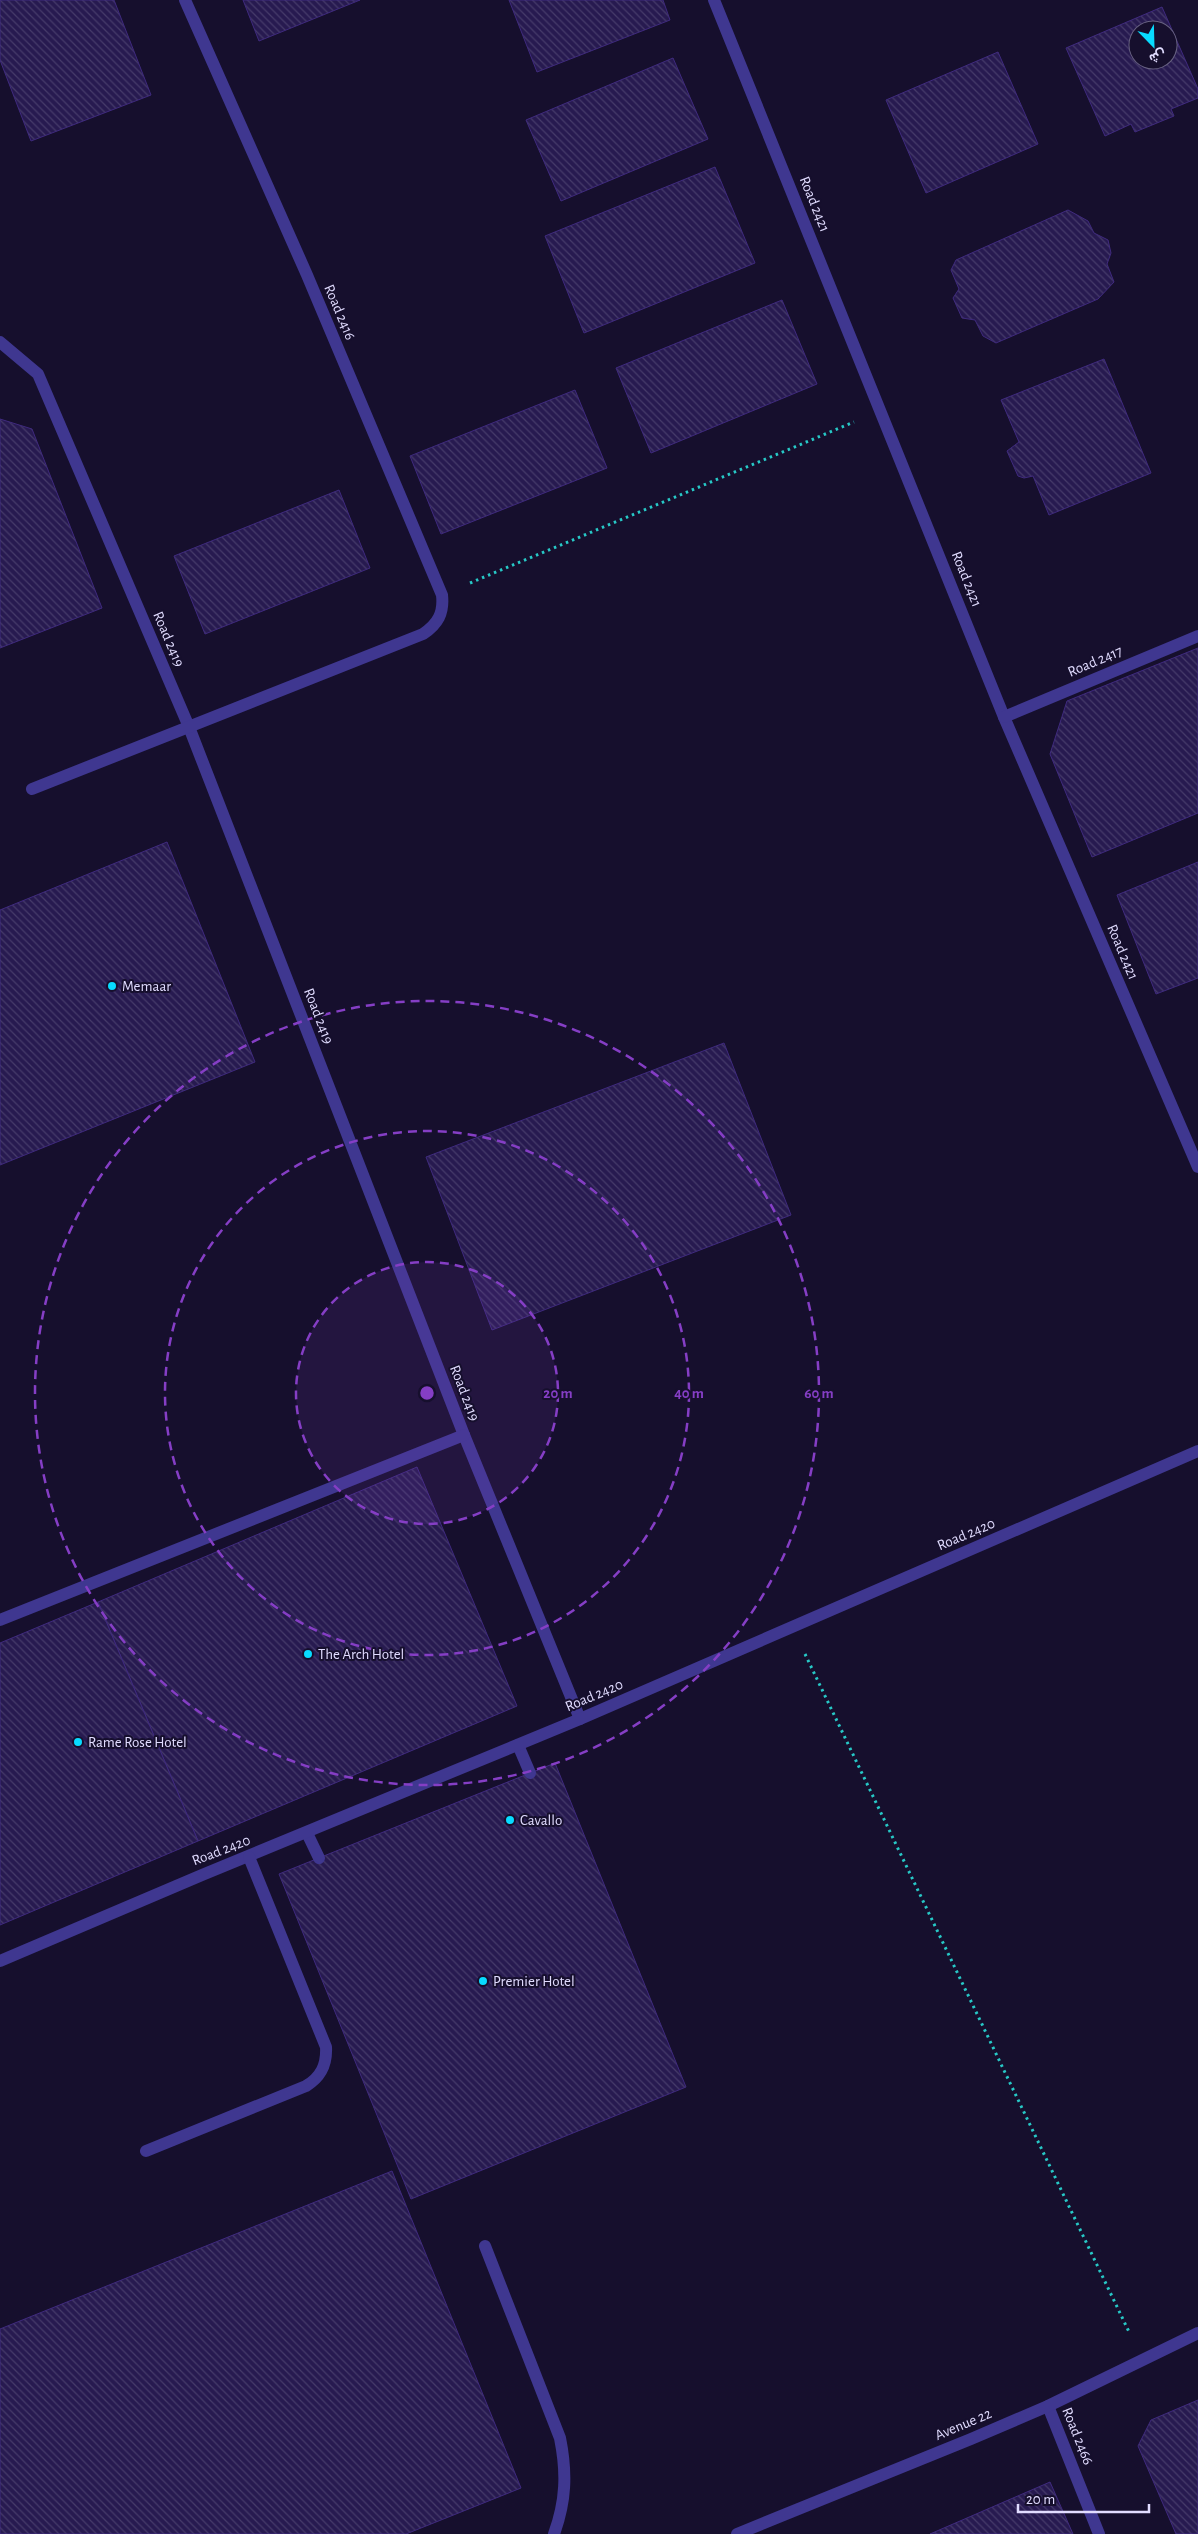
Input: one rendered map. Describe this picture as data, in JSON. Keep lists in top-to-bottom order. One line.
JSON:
{"streets":{"street":["Road 2421","Road 2416","Road 2419","Road 2417","Road 2420","Avenue 22","Road 2466"]},"crossings":[["Road 2421","Road 2417"],["Road 2419","Road 2420"],["Avenue 22","Road 2466"]],"places":["Memaar","The Arch Hotel","Rame Rose Hotel","Cavallo","Premier Hotel"],"scale_bar":"20 m","north":"bottom right","rings":["20 m","40 m","60 m"]}
